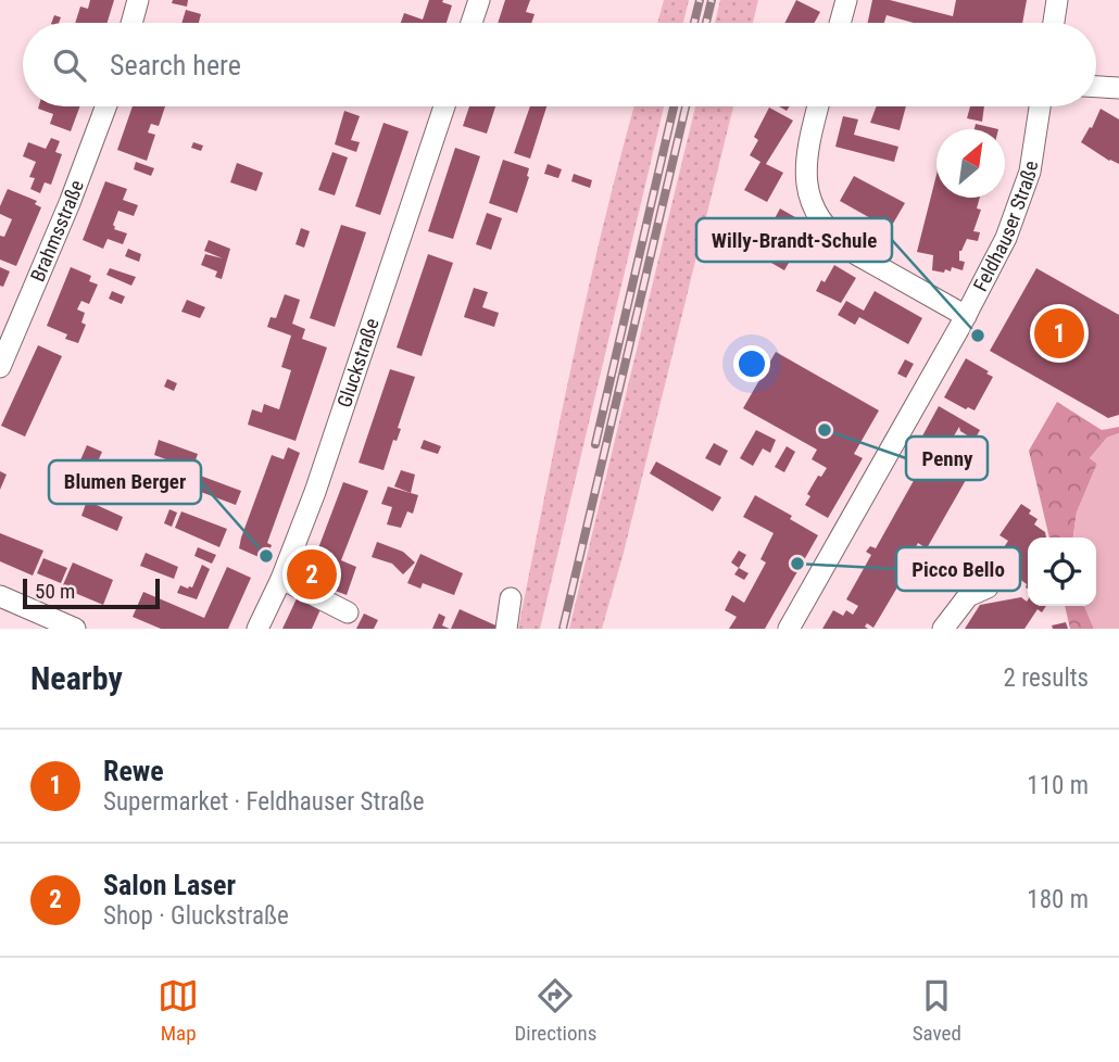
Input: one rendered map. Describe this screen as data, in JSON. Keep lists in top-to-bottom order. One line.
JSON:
{"streets":{"street":["Feldhauser Straße","Brahmsstraße","Gluckstraße"]},"places":["Willy-Brandt-Schule","Penny","Blumen Berger","Picco Bello"],"scale_bar":"50 m","north":"top right","page":{"search":"Search here","pins":["1","2"],"scale":"50 m","heading":["Nearby","2 results"],"list":[{"mark":"1","name":"Rewe","note":"Supermarket · Feldhauser Straße","value":"110 m"},{"mark":"2","name":"Salon Laser","note":"Shop · Gluckstraße","value":"180 m"}],"nav":["Map","Directions","Saved"]}}
